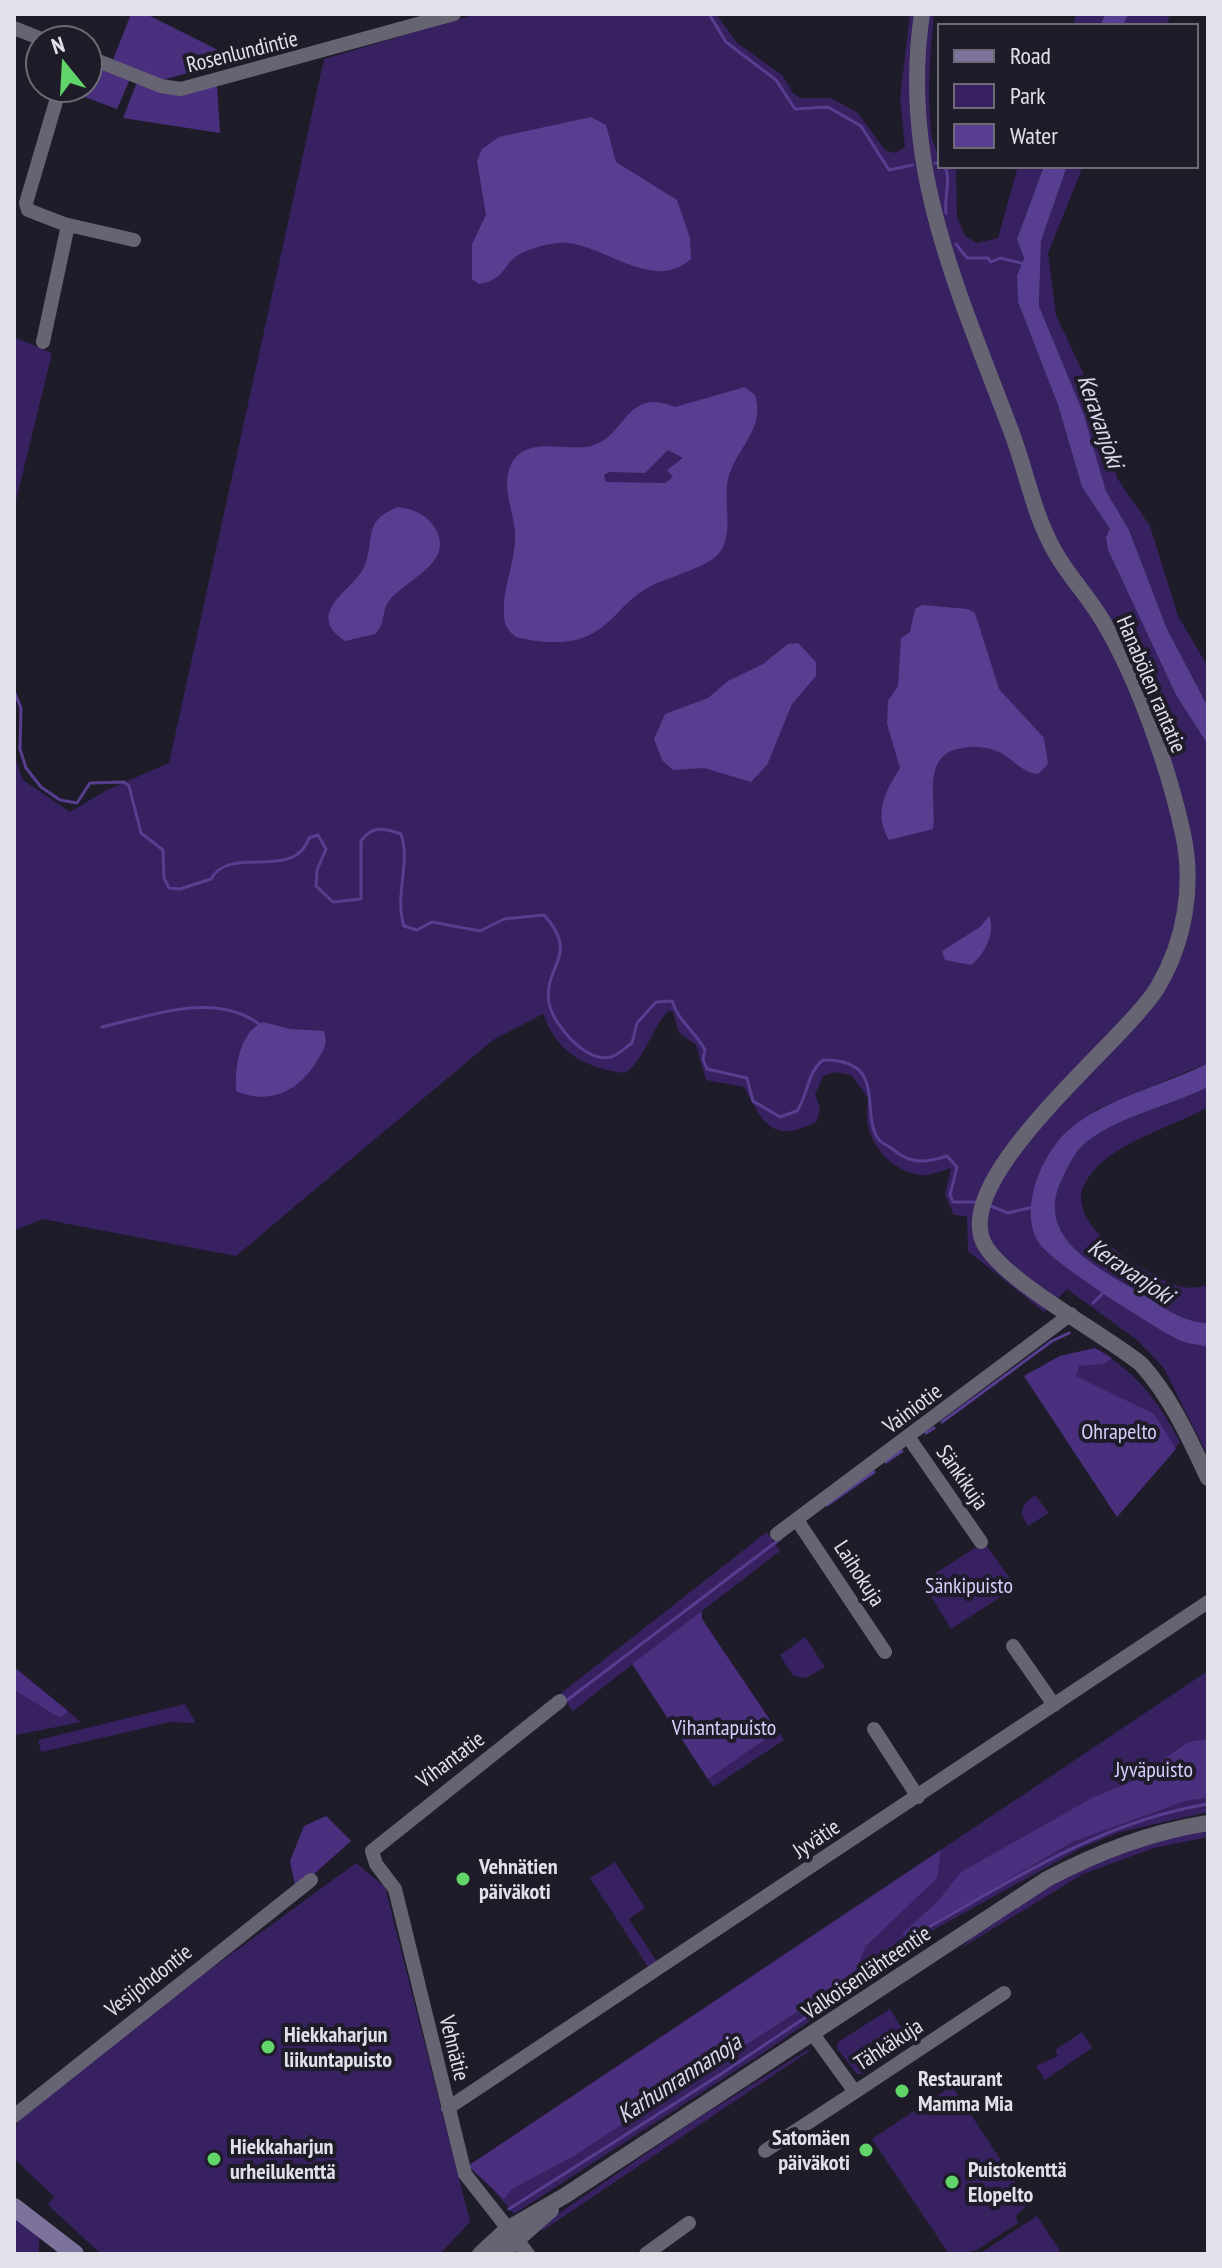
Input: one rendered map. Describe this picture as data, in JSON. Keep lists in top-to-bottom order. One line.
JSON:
{"streets":{"street":["Rosenlundintie","Hanabölen rantatie","Vainiotie","Sänkikuja","Laihokuja","Vihantatie","Jyvätie","Valkoisenlähteentie","Vesijohdontie","Tähkäkuja","Vehnätie"]},"crossings":[["Hanabölen rantatie","Vainiotie"],["Vainiotie","Sänkikuja"],["Vainiotie","Laihokuja"],["Vihantatie","Vehnätie"],["Jyvätie","Vehnätie"],["Valkoisenlähteentie","Tähkäkuja"],["Valkoisenlähteentie","Vehnätie"]],"water":["Keravanjoki","Karhunrannanoja"],"parks":["Ohrapelto","Sänkipuisto","Vihantapuisto","Jyväpuisto"],"places":["Vehnätien päiväkoti","Hiekkaharjun liikuntapuisto","Restaurant Mamma Mia","Satomäen päiväkoti","Hiekkaharjun urheilukenttä","Puistokenttä Elopelto"],"legend":["Road","Park","Water"],"north":"top"}
